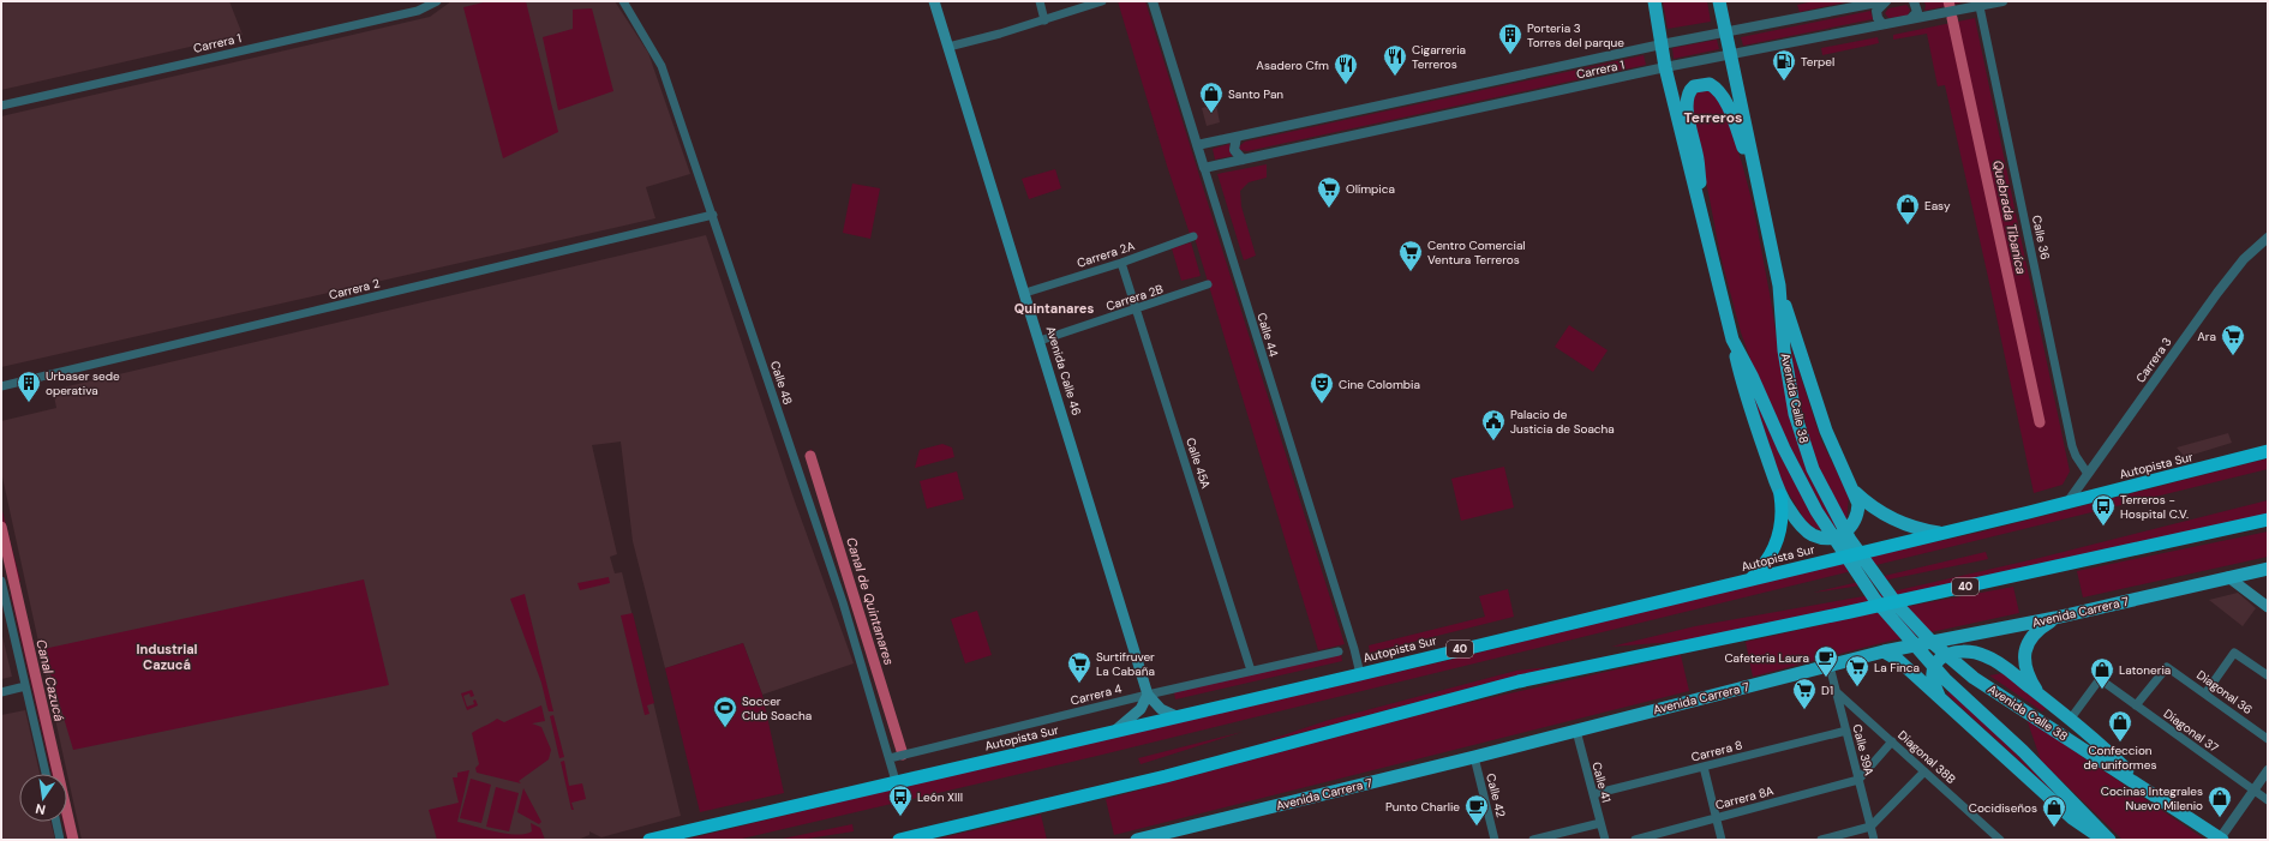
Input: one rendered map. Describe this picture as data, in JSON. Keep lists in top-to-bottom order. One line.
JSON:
{"streets":{"highway":["Autopista Sur","40"],"main road":["Avenida Calle 46","Avenida Calle 38","Avenida Carrera 7"],"street":["Carrera 1","Calle 36","Carrera 2A","Carrera 2","Carrera 2B","Calle 44","Carrera 3","Calle 48","Calle 45A","Diagonal 36","Carrera 4","Diagonal 37","Calle 39A","Carrera 8","Diagonal 38B","Calle 41","Calle 42","Carrera 8A"]},"crossings":[["Carrera 1","Calle 36"],["Carrera 1","Calle 44"],["Carrera 1","Avenida Calle 38"],["Calle 36","Carrera 3"],["Carrera 2A","Avenida Calle 46"],["Carrera 2A","Calle 45A"],["Carrera 2","Calle 48"],["Carrera 2B","Avenida Calle 46"],["Carrera 2B","Calle 45A"],["Calle 44","Autopista Sur"],["Carrera 3","Autopista Sur"],["Avenida Calle 46","Carrera 4"],["Calle 48","Autopista Sur"],["Calle 48","Carrera 4"],["Calle 45A","Carrera 4"],["Avenida Carrera 7","Calle 39A"],["Avenida Carrera 7","Calle 41"],["Avenida Carrera 7","Calle 42"],["Diagonal 36","Diagonal 37"],["Calle 39A","Carrera 8"],["Calle 39A","Diagonal 38B"],["Calle 39A","Carrera 8A"],["Carrera 8","Calle 41"]],"districts":["Terreros","Quintanares","Industrial Cazucá"],"water":["Quebrada Tibaníca","Canal de Quintanares","Canal Cazucá"],"places":{"building":["Porteria 3 Torres del parque","Urbaser sede operativa"],"restaurant":["Cigarreria Terreros","Asadero Cfm"],"fuel station":["Terpel"],"shop":["Santo Pan","Easy","Latoneria","Confeccion de uniformes","Cocinas Integrales Nuevo Milenio","Cocidiseños"],"supermarket":["Olímpica","Centro Comercial Ventura Terreros","Ara","Surtifruver La Cabaña","La Finca","D1"],"theatre":["Cine Colombia"],"public building":["Palacio de Justicia de Soacha"],"bus stop":["Terreros - Hospital C.V.","León XIII"],"cafe":["Cafeteria Laura","Punto Charlie"],"sports":["Soccer Club Soacha"]},"north":"bottom"}
